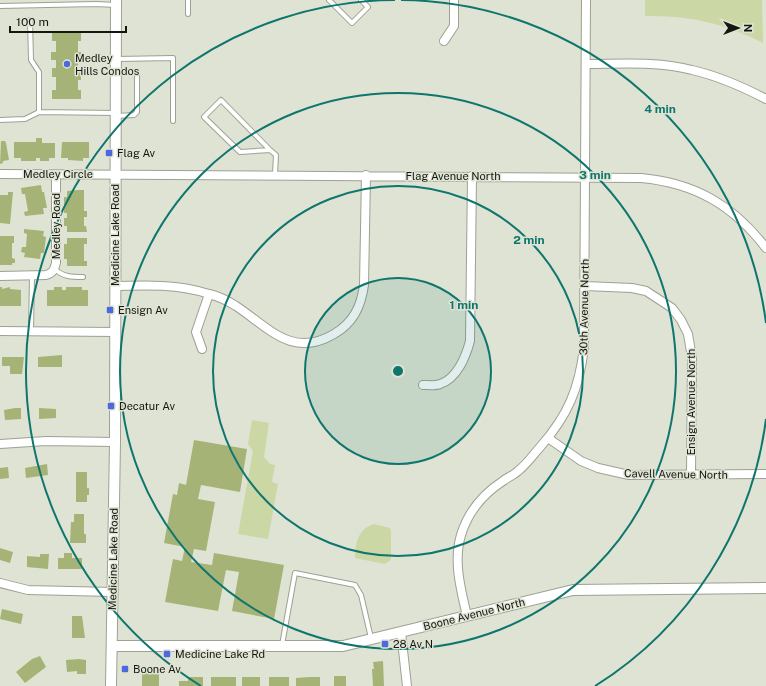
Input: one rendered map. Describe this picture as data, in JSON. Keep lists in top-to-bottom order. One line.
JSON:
{"streets":{"street":["Medley Circle","Flag Avenue North","Medley Road","Medicine Lake Road","30th Avenue North","Ensign Avenue North","Cavell Avenue North","Boone Avenue North"]},"crossings":[["Medley Circle","Flag Avenue North"],["Medley Circle","Medley Road"],["Medley Circle","Medicine Lake Road"],["Flag Avenue North","Medicine Lake Road"],["Flag Avenue North","30th Avenue North"],["Medicine Lake Road","Boone Avenue North"],["30th Avenue North","Ensign Avenue North"],["30th Avenue North","Cavell Avenue North"],["30th Avenue North","Boone Avenue North"],["Ensign Avenue North","Cavell Avenue North"]],"places":{"other":["Medley Hills Condos"],"transit":["Flag Av","Ensign Av","Decatur Av","28 Av N","Medicine Lake Rd","Boone Av"]},"scale_bar":"100 m","north":"right","rings":["4 min","3 min","2 min","1 min"]}
